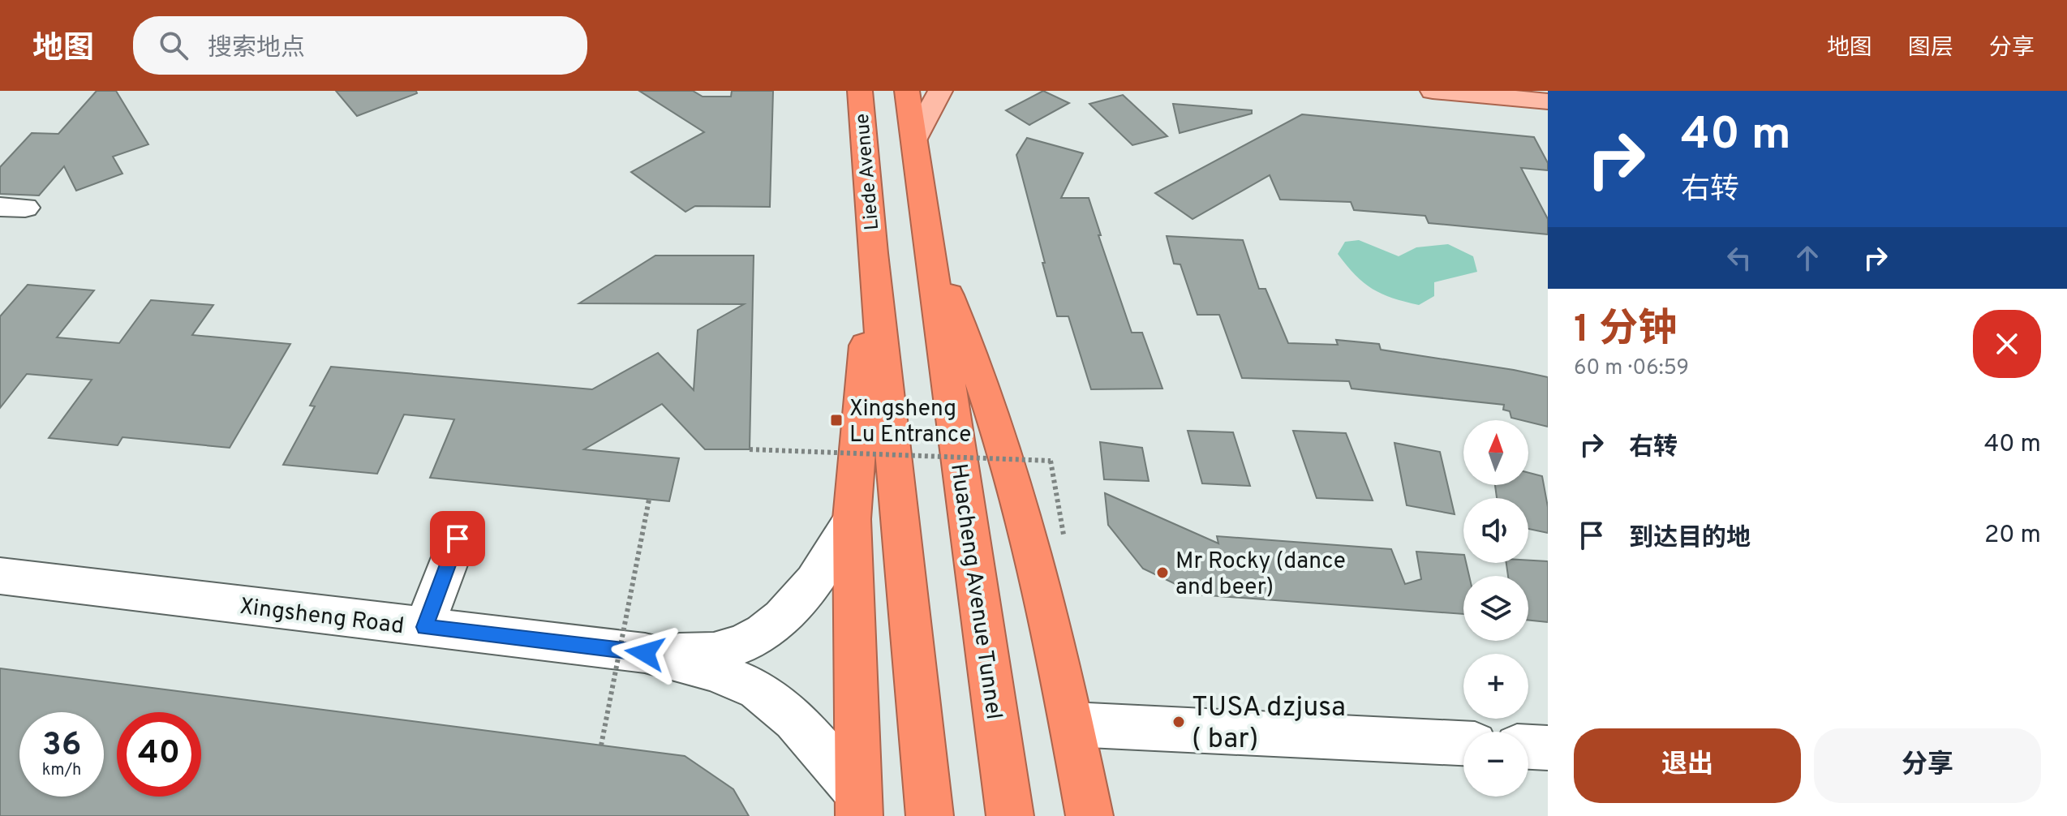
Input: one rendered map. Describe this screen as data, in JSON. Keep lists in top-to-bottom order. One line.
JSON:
{"streets":{"highway":["Liede Avenue","Huacheng Avenue Tunnel"],"street":["Xingsheng Road"]},"places":{"transit":["Xingsheng Lu Entrance"],"other":["Mr Rocky (dance and beer)","TUSA dzjusa ( bar)"]},"north":"top","page":{"header":"地图","search":"搜索地点","nav":["地图","图层","分享"],"turn":["40 m","右转"],"heading":["1 分钟","60 m · 06:59"],"list":[{"name":"右转","value":"40 m"},{"name":"到达目的地","value":"20 m"}],"map_buttons":["+","−"],"speed":"36 km/h","limit":"40","buttons":["退出","分享"]}}
